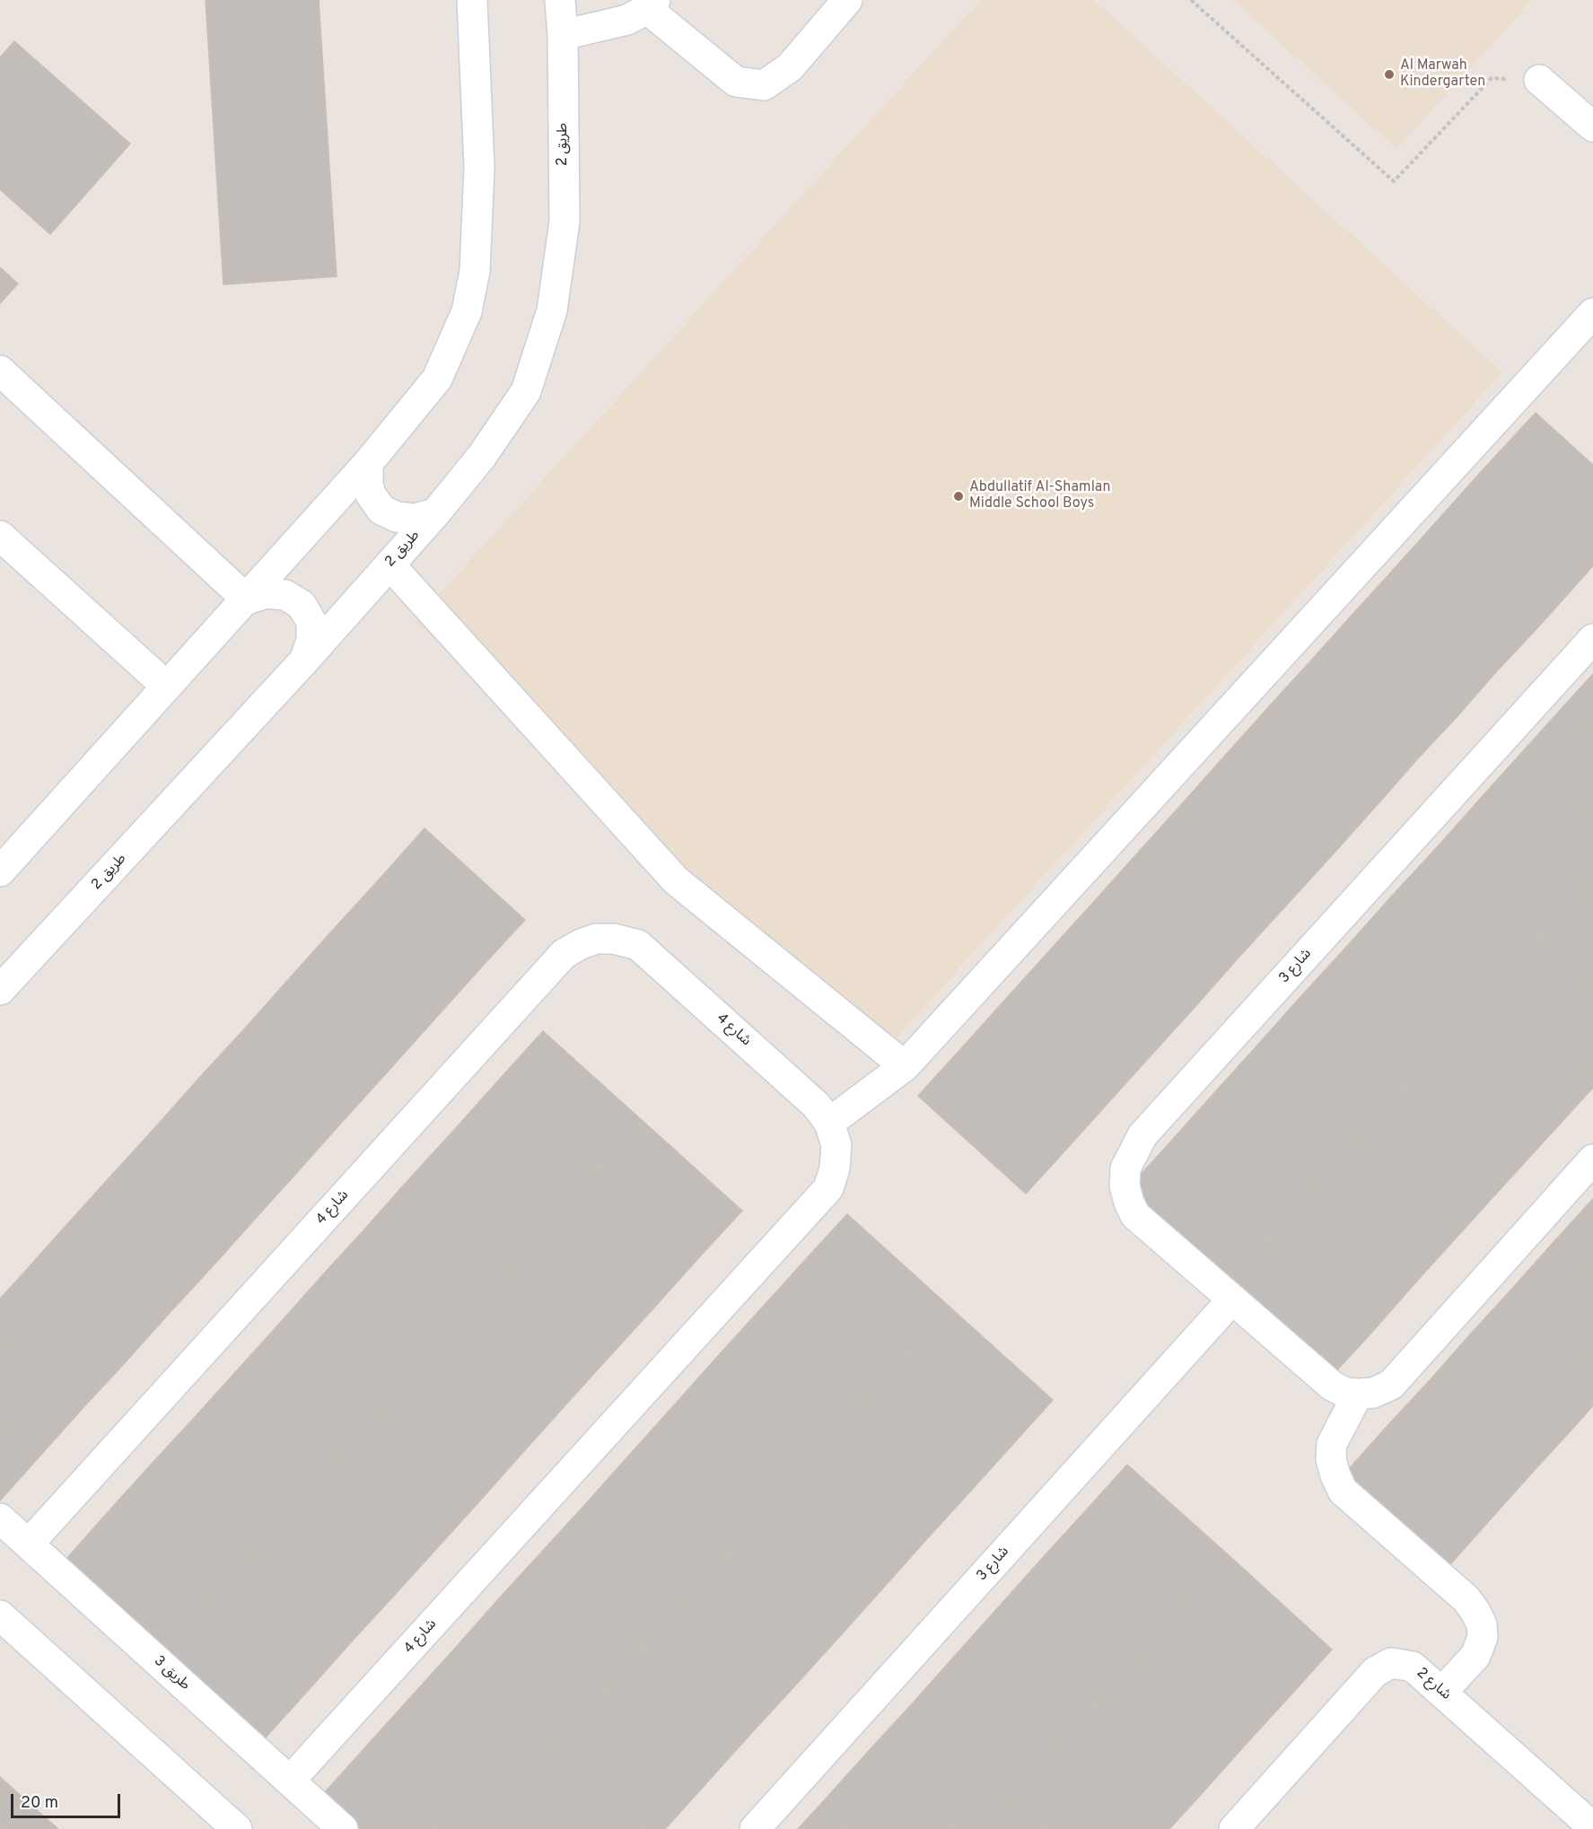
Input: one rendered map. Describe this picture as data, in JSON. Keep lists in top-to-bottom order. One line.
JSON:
{"streets":{"street":["طريق 2","شارع 3","شارع 4","طريق 3","شارع 2"]},"crossings":[["شارع 4","طريق 3"]],"places":["Al Marwah Kindergarten","Abdullatif Al-Shamlan Middle School Boys"],"scale_bar":"20 m"}
